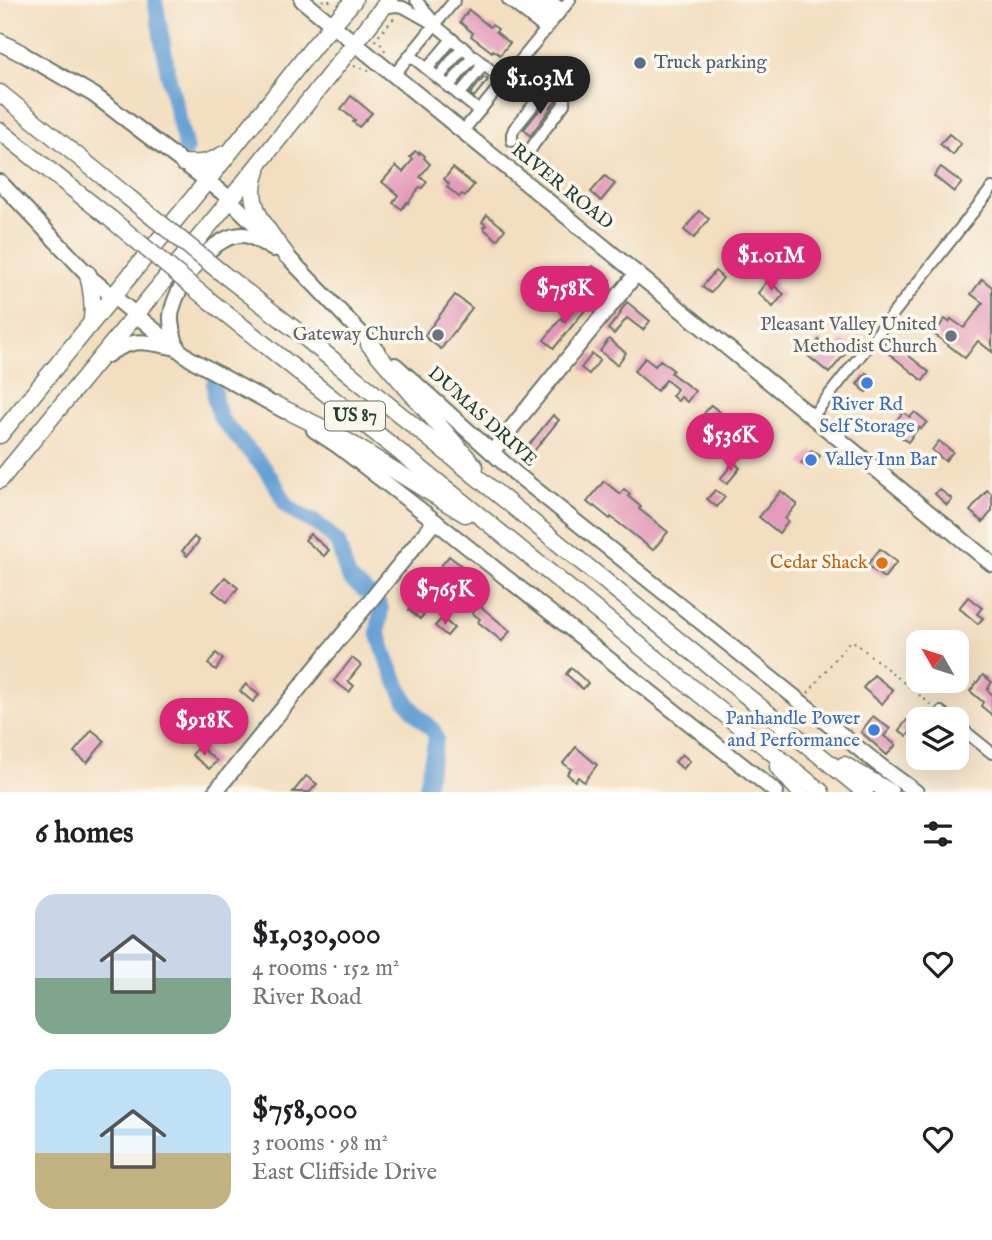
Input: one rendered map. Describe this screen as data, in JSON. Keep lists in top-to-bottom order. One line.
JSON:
{"streets":{"highway":["US 87"],"main road":["RIVER ROAD","DUMAS DRIVE"]},"places":["Truck parking","Gateway Church","Pleasant Valley United Methodist Church","River Rd Self Storage","Valley Inn Bar","Cedar Shack","Panhandle Power and Performance"],"north":"top left","page":{"price":["$1.03M","$1.01M","$758K","$536K","$765K","$918K"],"heading":"6 homes","list":[{"name":"$1,030,000","note":"4 rooms · 152 m² · River Road"},{"name":"$758,000","note":"3 rooms · 98 m² · East Cliffside Drive"}]}}
